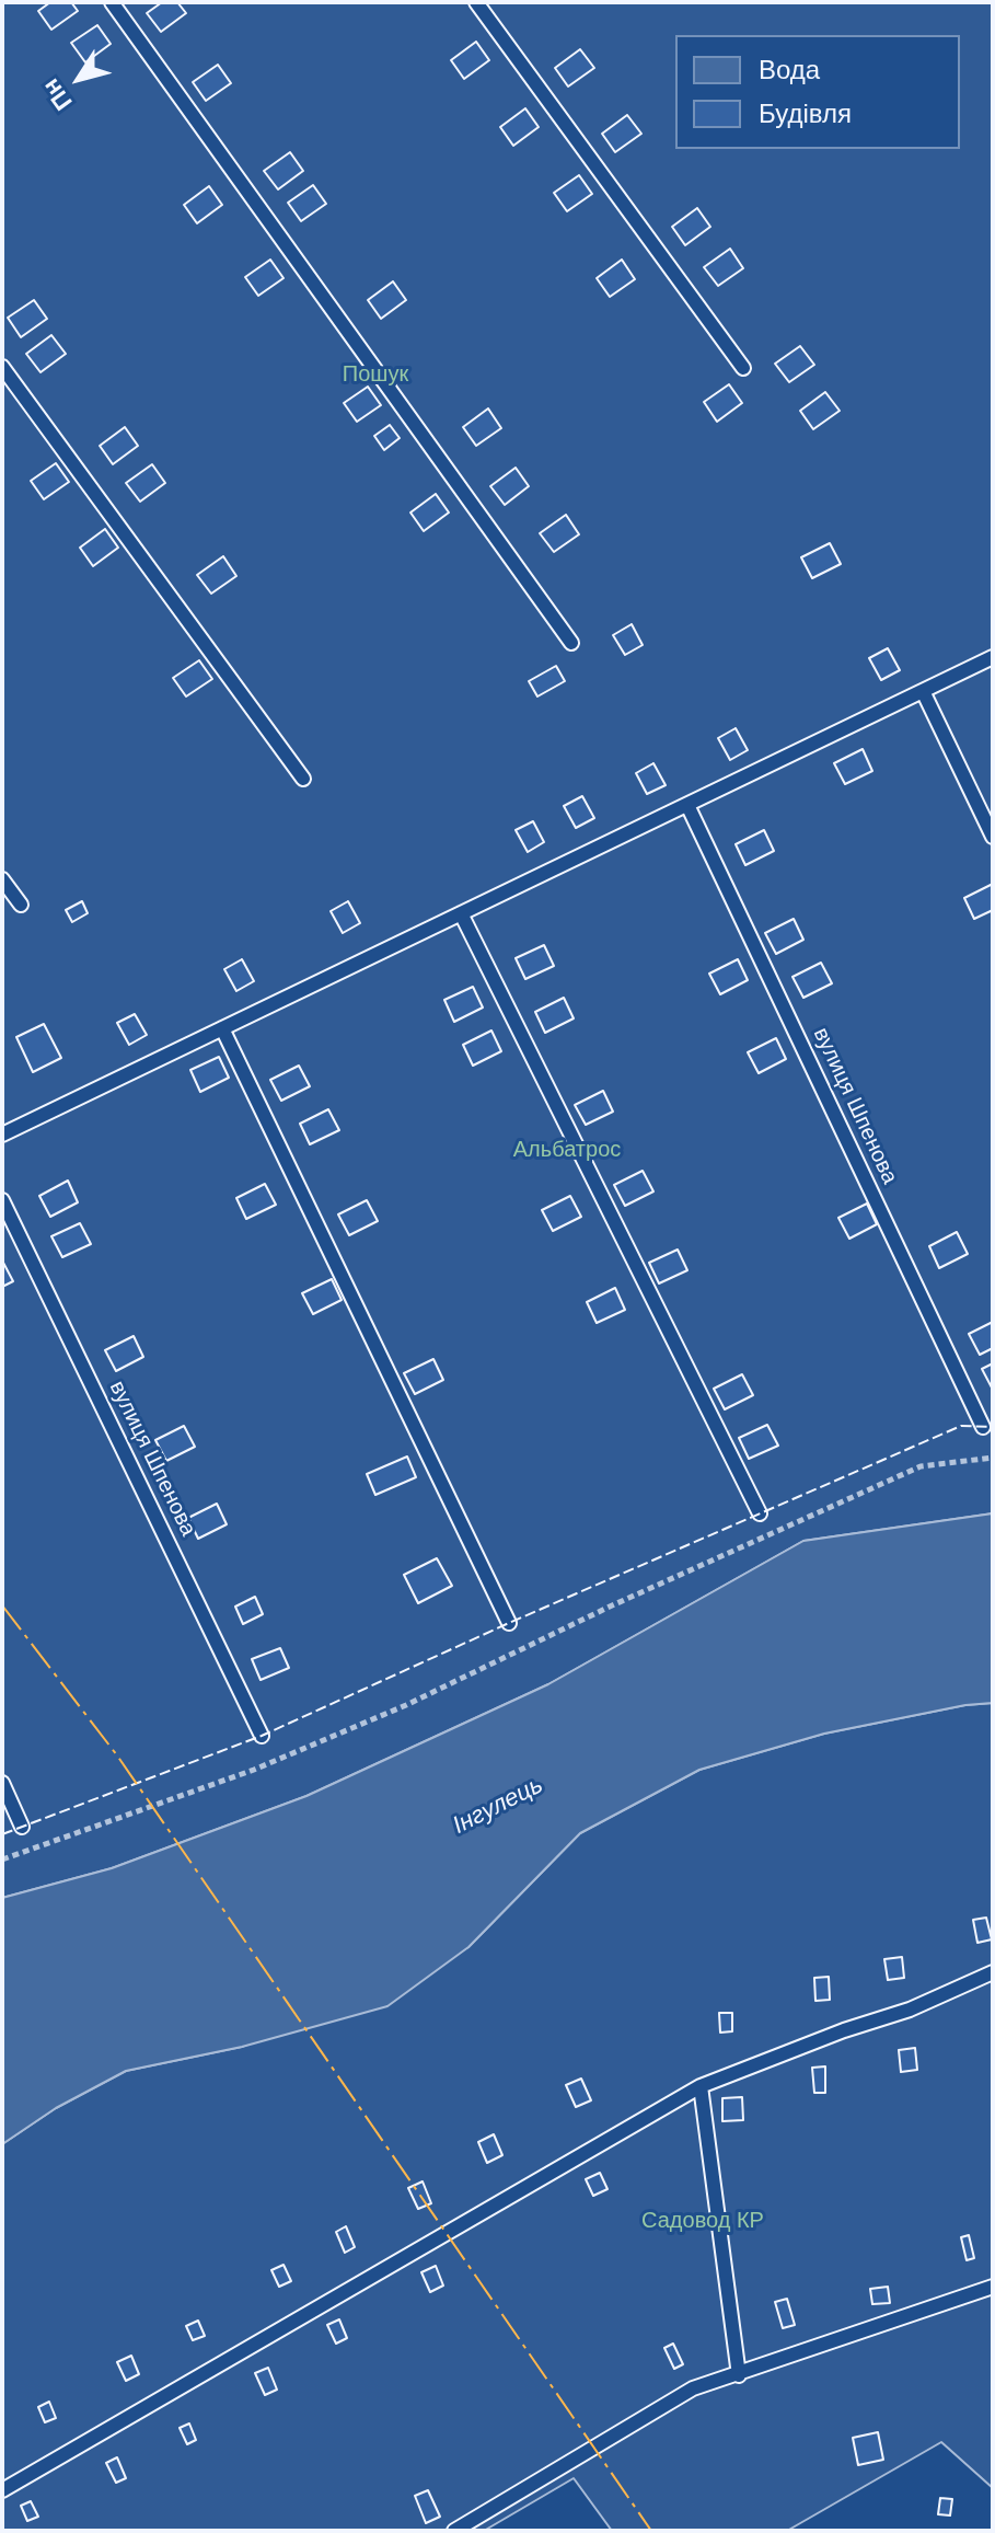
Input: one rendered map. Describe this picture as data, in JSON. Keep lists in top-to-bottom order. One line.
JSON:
{"streets":{"lane":["вулиця Шпенова"]},"water":["Інгулець"],"parks":["Пошук","Альбатрос","Садовод КР"],"legend":["Вода","Будівля"],"north":"bottom left"}
